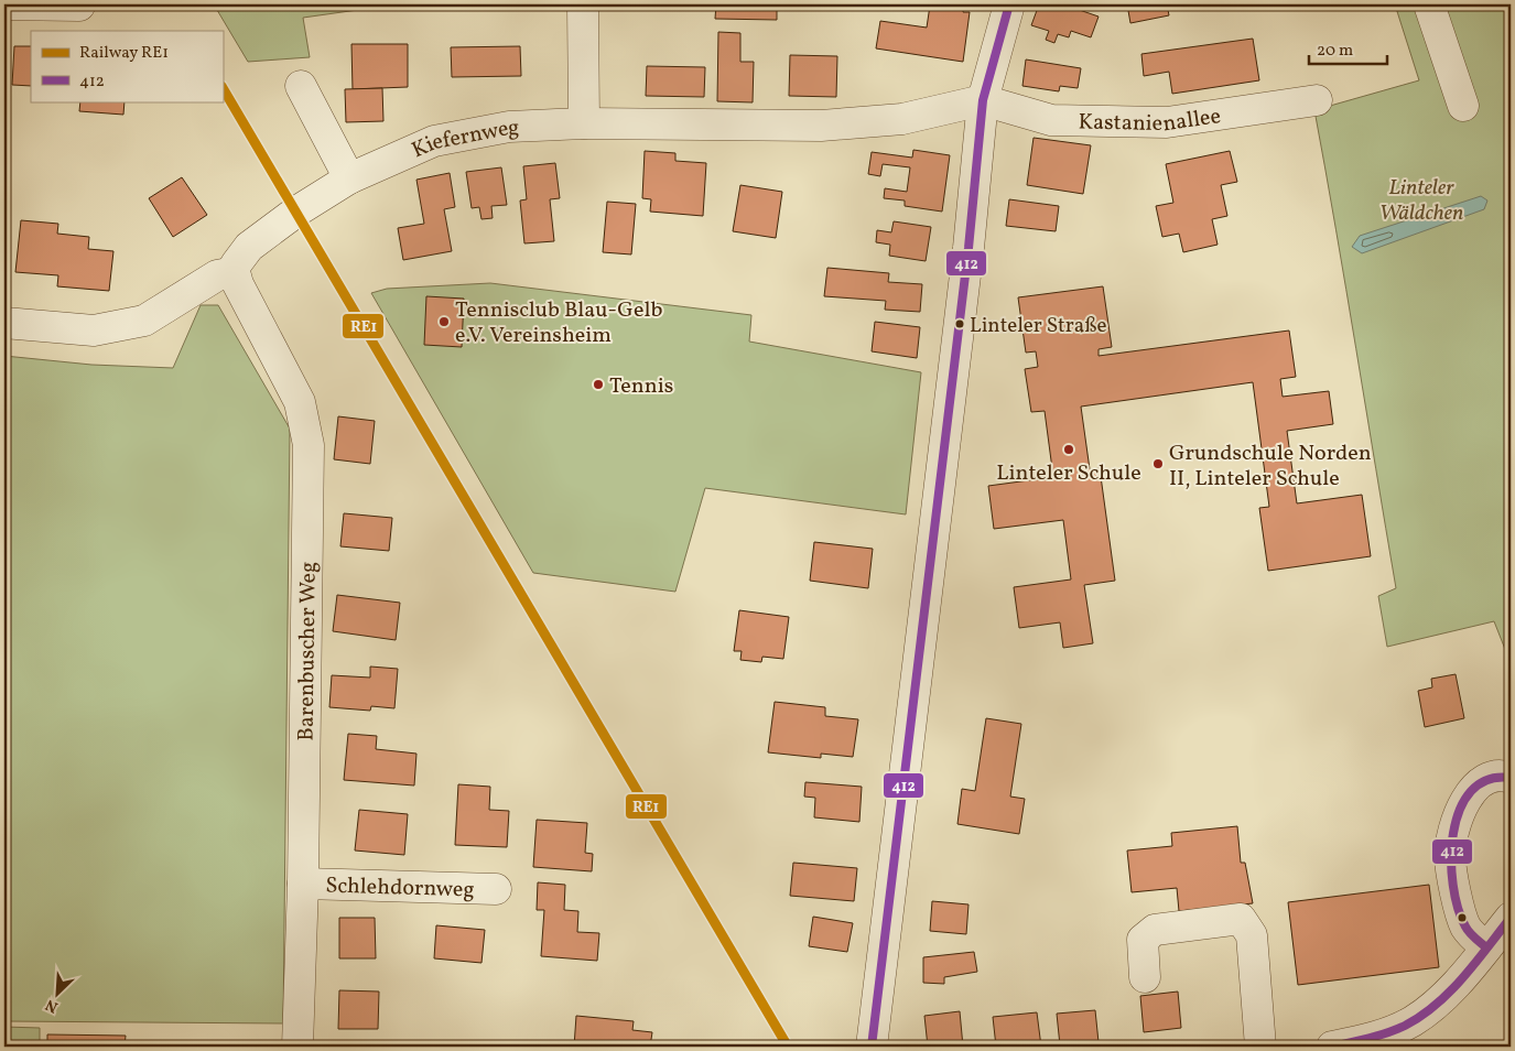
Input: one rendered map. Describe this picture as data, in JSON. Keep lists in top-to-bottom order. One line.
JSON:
{"streets":{"street":["Kastanienallee","Kiefernweg","Barenbuscher Weg","Schlehdornweg"]},"crossings":[["Kastanienallee","Kiefernweg"],["Kiefernweg","Barenbuscher Weg"],["Barenbuscher Weg","Schlehdornweg"]],"parks":["Linteler Wäldchen"],"places":["Tennisclub Blau-Gelb e.V. Vereinsheim","Linteler Straße","Tennis","Linteler Schule","Grundschule Norden II, Linteler Schule"],"lines":["transit line 412","rail line RE1"],"legend":["Railway RE1","412"],"scale_bar":"20 m","north":"bottom left"}
